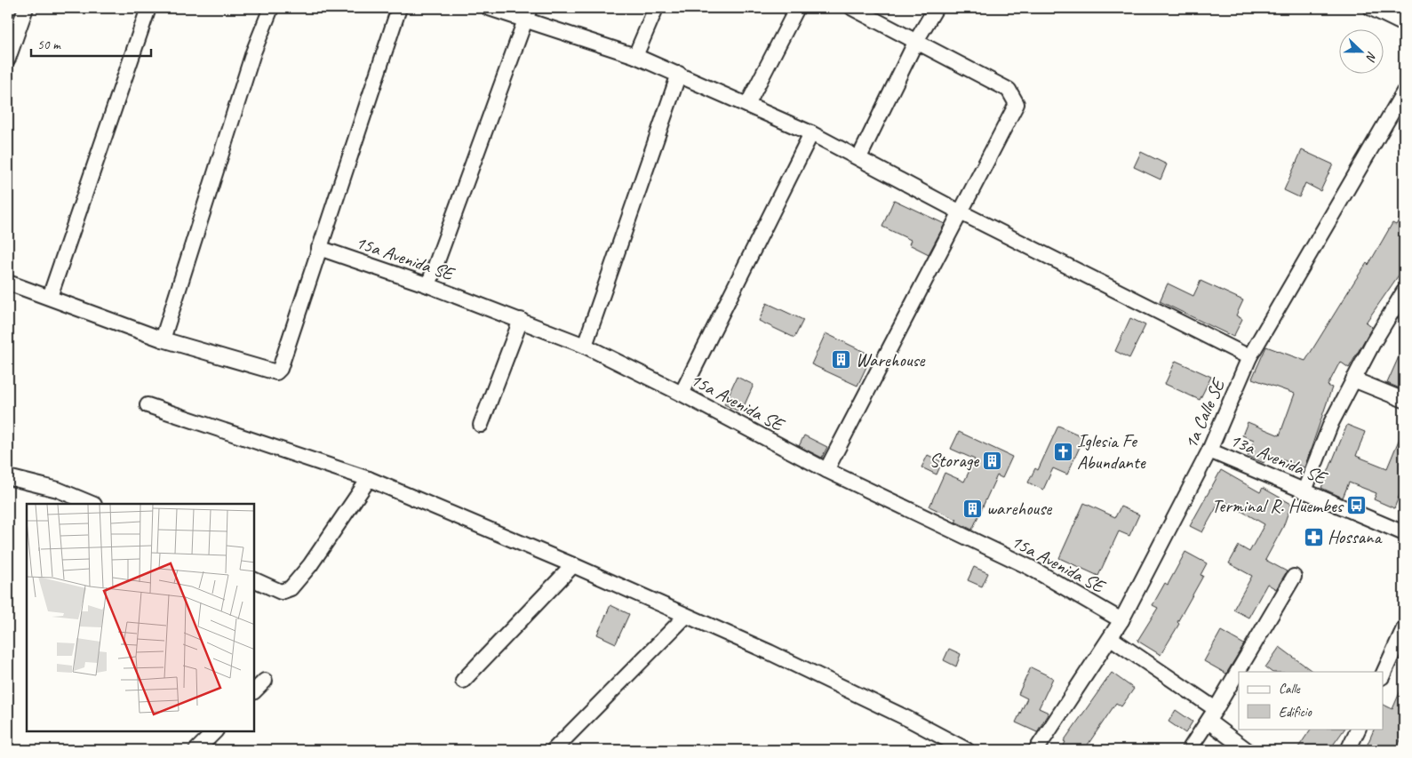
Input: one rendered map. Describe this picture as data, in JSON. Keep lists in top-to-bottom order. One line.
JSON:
{"streets":{"street":["15a Avenida SE","1a Calle SE","13a Avenida SE"]},"crossings":[["15a Avenida SE","1a Calle SE"],["1a Calle SE","13a Avenida SE"]],"places":{"building":["Warehouse","Storage","warehouse"],"church":["Iglesia Fe Abundante"],"bus stop":["Terminal R. Huembes"],"pharmacy":["Hossana"]},"legend":["Calle","Edificio"],"scale_bar":"50 m","north":"right"}
